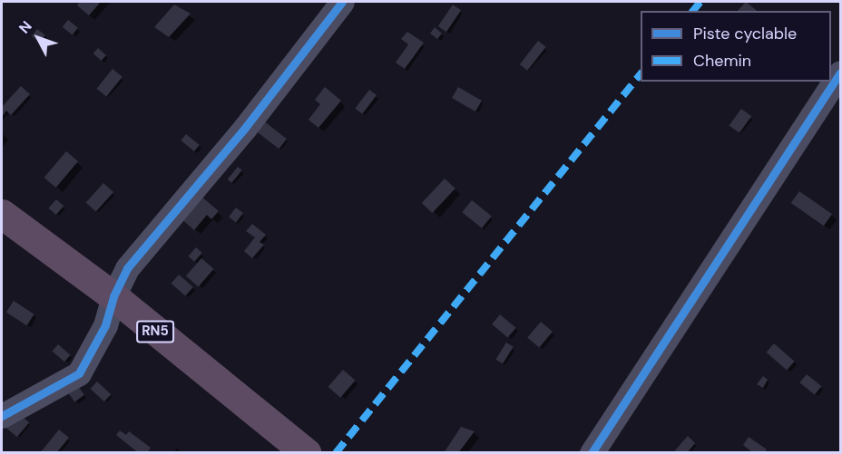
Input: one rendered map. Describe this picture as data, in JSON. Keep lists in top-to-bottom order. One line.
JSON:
{"streets":{"highway":["RN5"]},"legend":["Piste cyclable","Chemin"],"north":"top left"}
